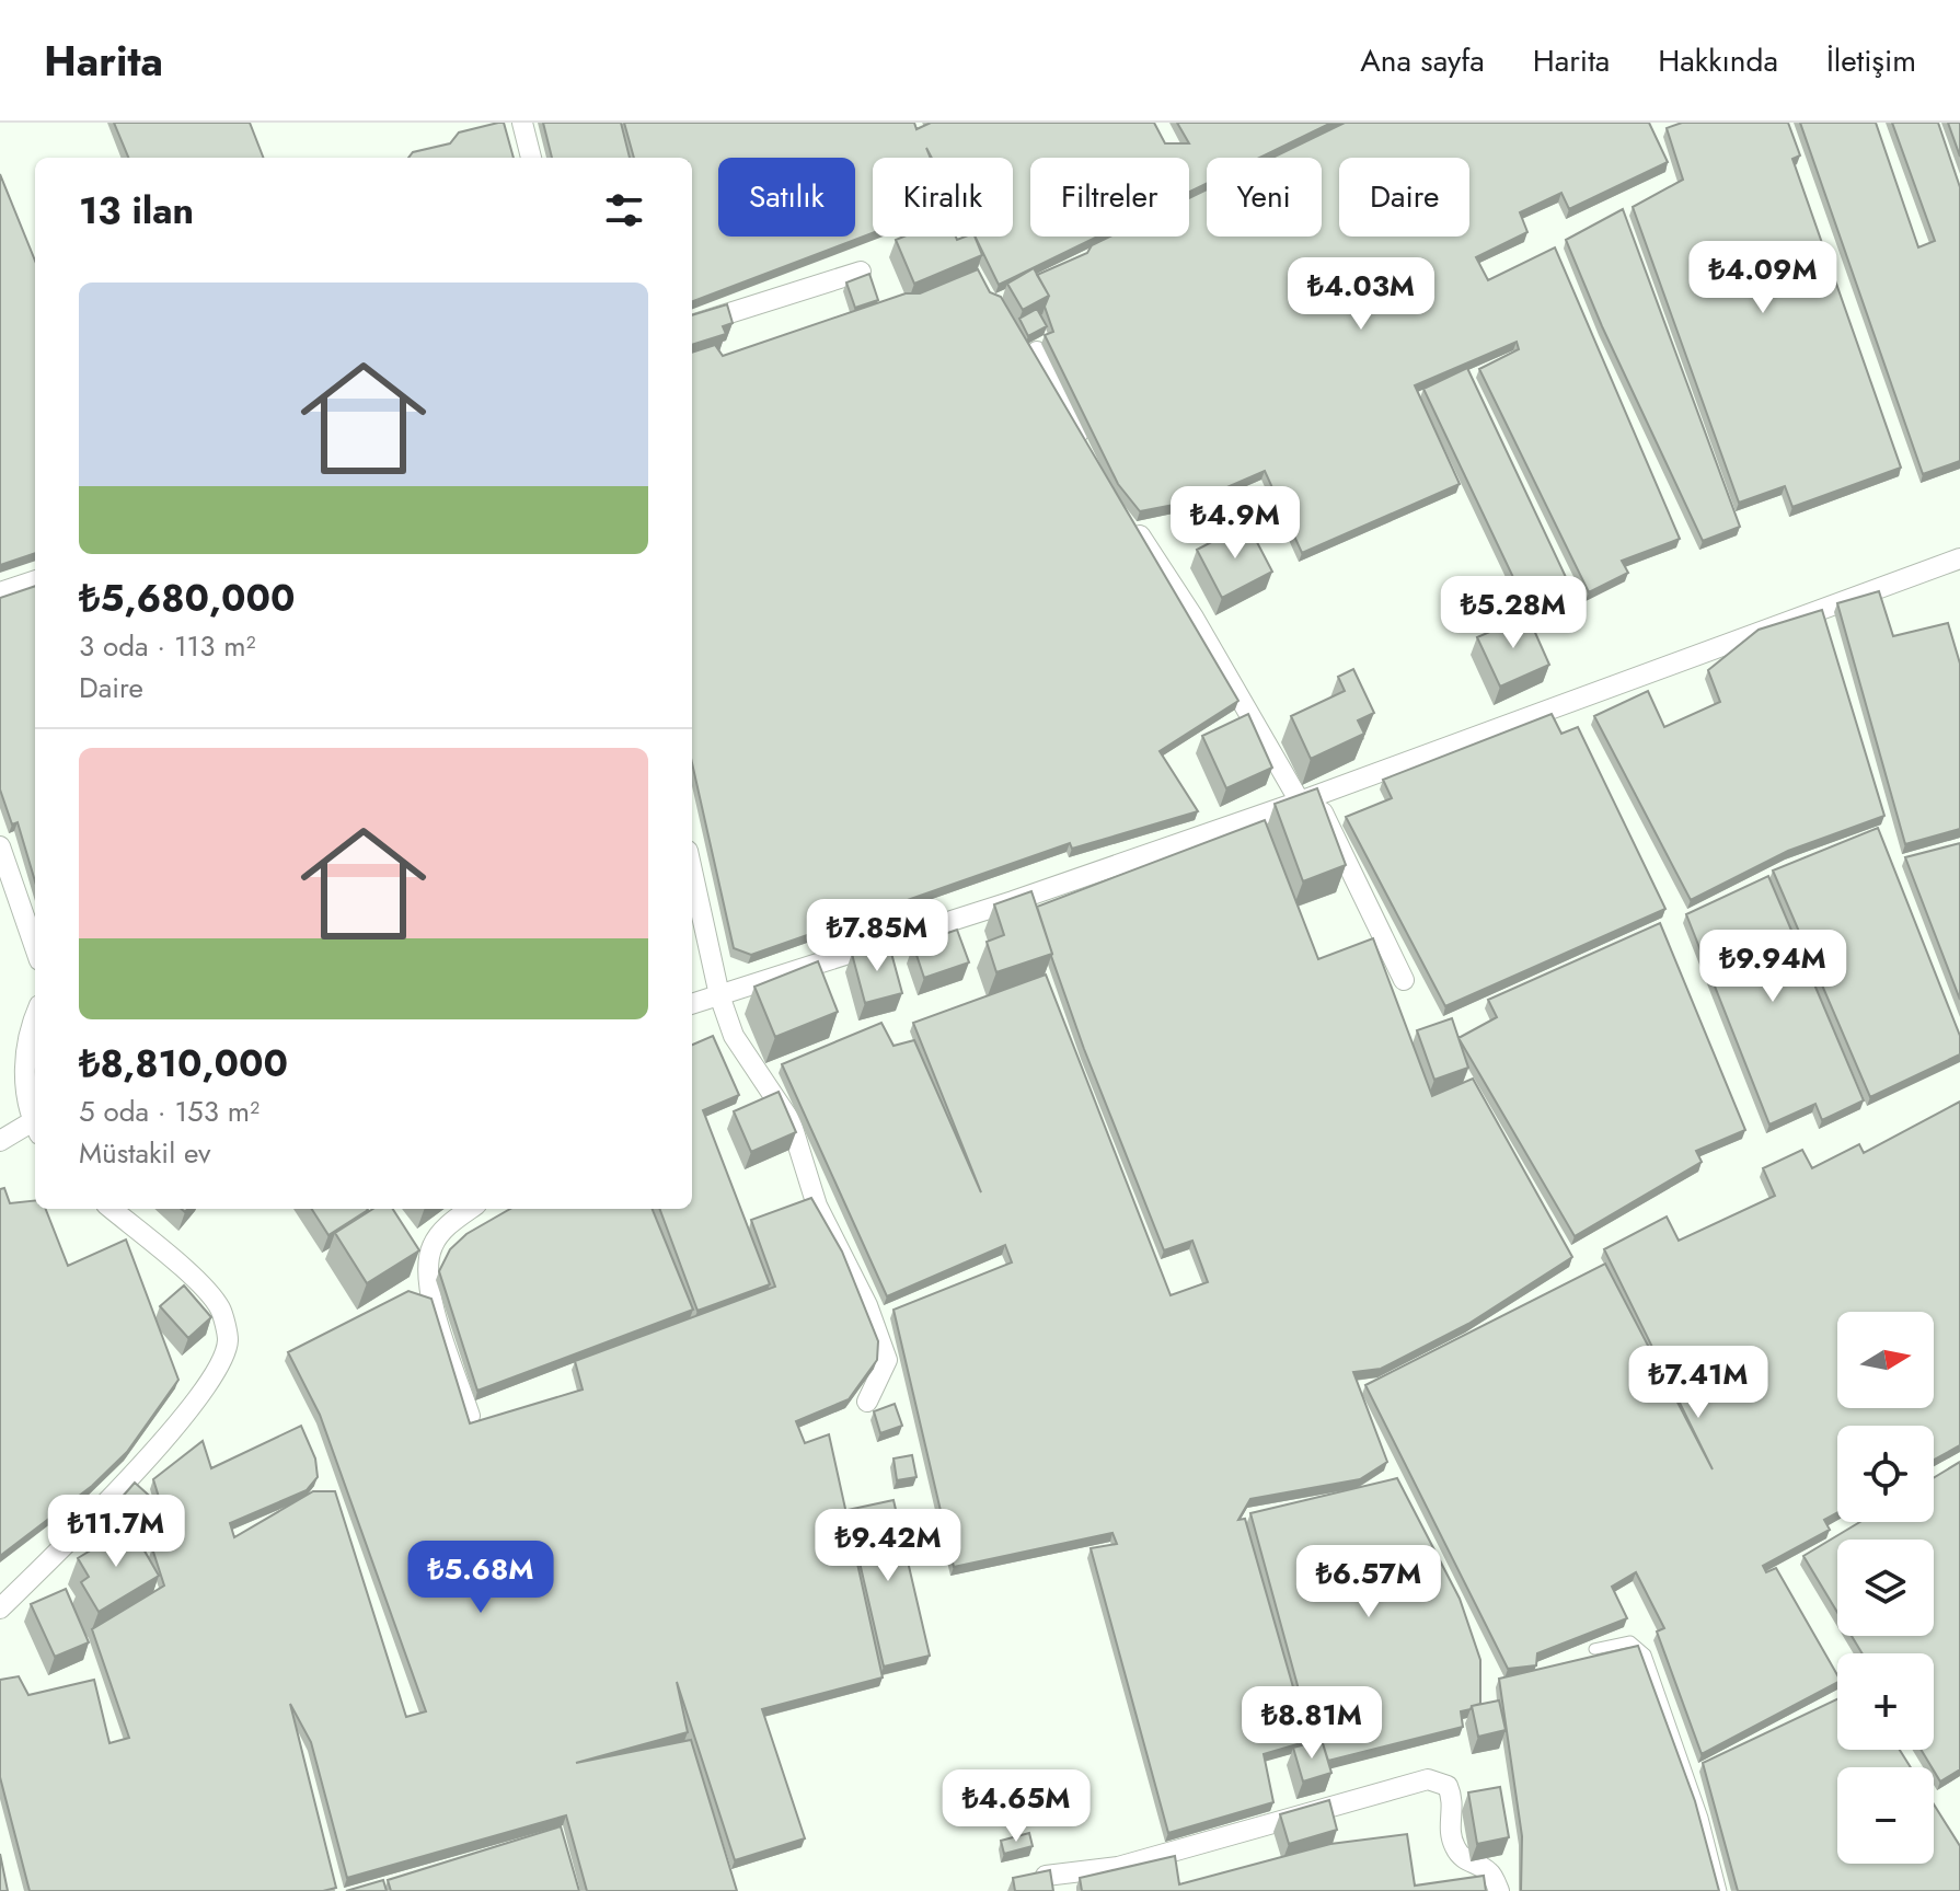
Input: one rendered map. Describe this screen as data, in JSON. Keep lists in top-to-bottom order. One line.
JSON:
{"north":"right","page":{"header":"Harita","nav":["Ana sayfa","Harita","Hakkında","İletişim"],"chip":["Satılık","Kiralık","Filtreler","Yeni","Daire"],"heading":"13 ilan","price":["₺4.09M","₺4.03M","₺4.9M","₺5.28M","₺7.85M","₺9.94M","₺7.41M","₺11.7M","₺9.42M","₺5.68M","₺6.57M","₺8.81M","₺4.65M"],"list":[{"name":"₺5,680,000","note":"3 oda · 113 m² · Daire"},{"name":"₺8,810,000","note":"5 oda · 153 m² · Müstakil ev"}],"map_buttons":["+","−"]}}
